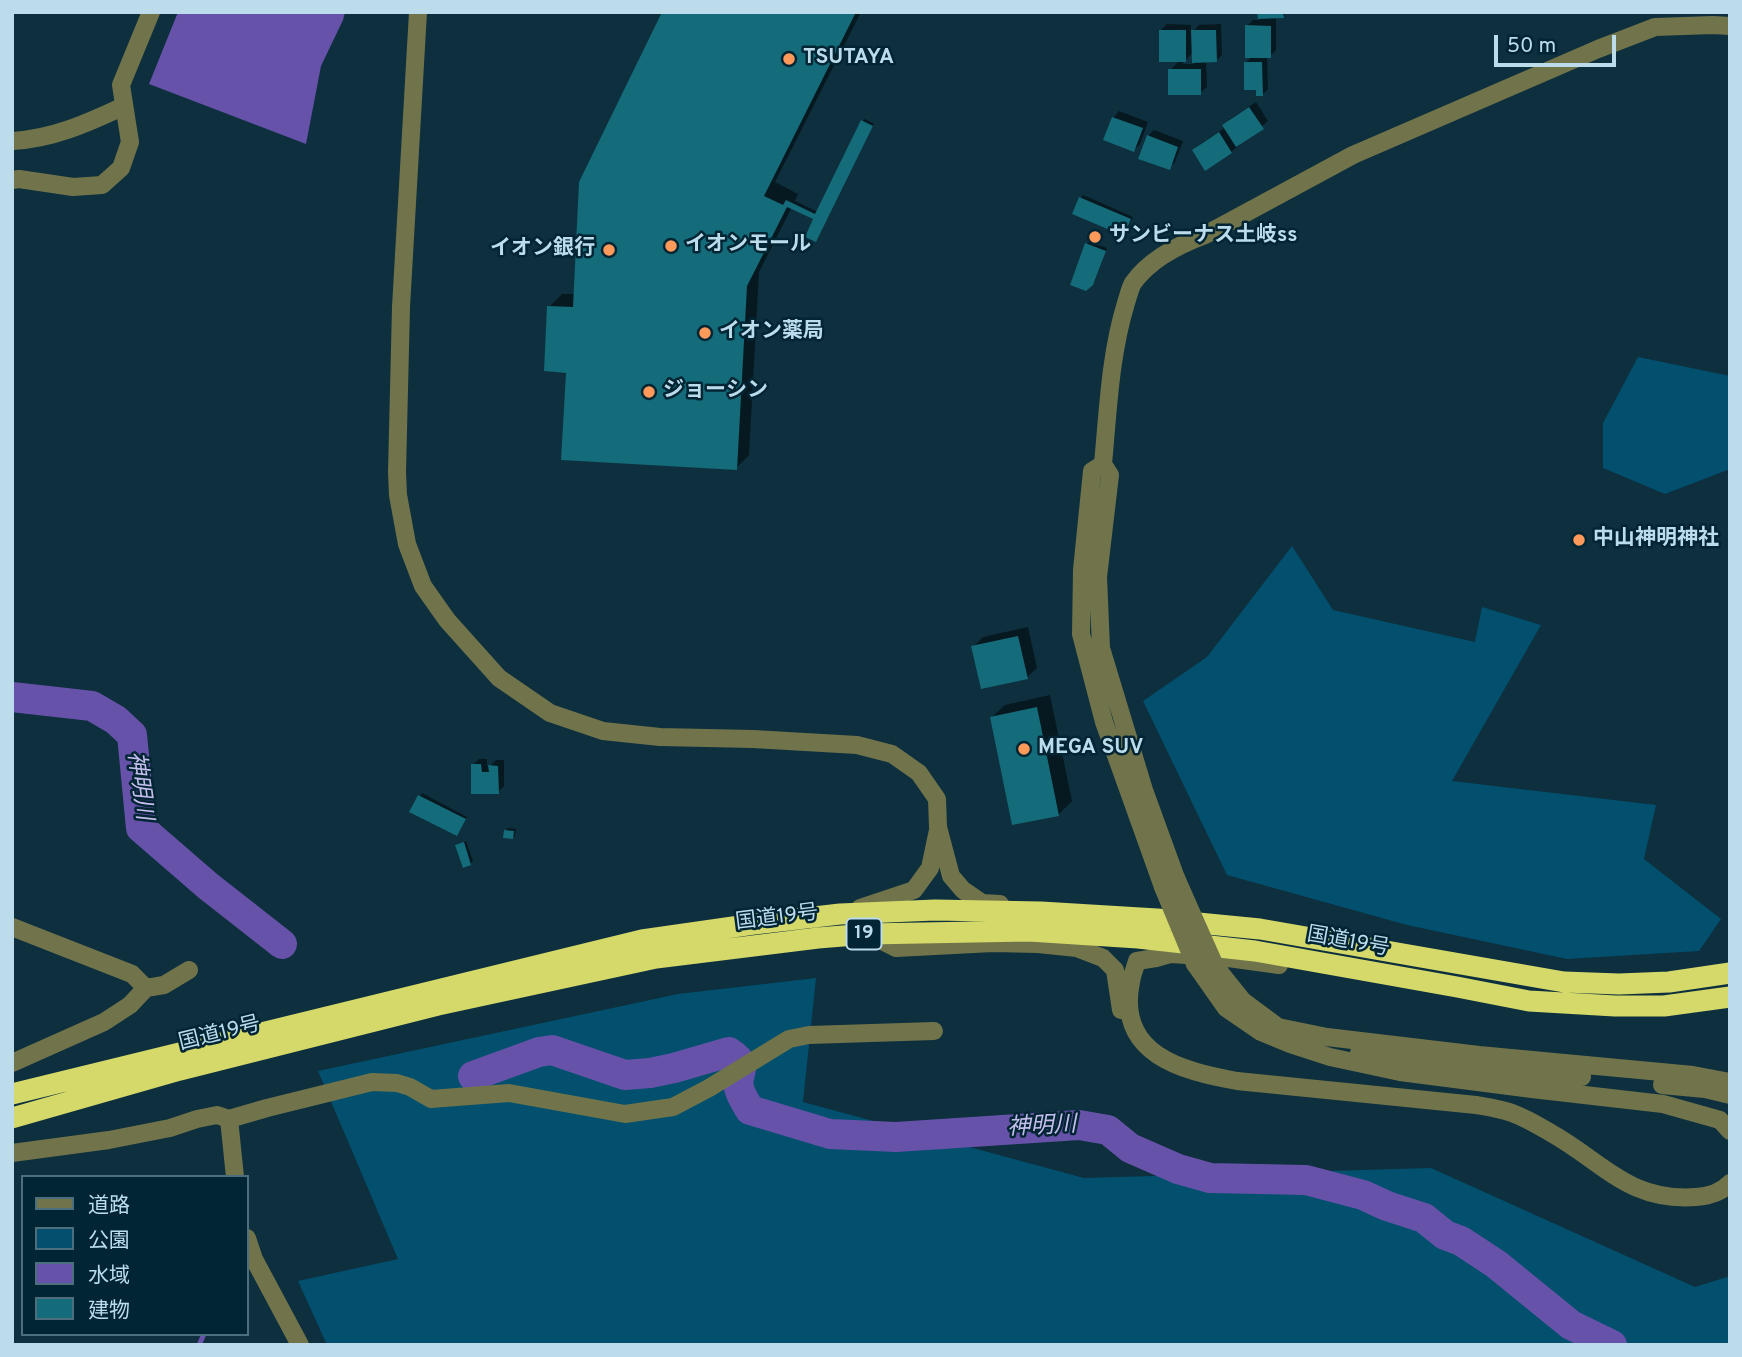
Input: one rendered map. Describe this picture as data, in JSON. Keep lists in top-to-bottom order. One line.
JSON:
{"streets":{"highway":["国道19号","19"]},"water":["神明川"],"places":["TSUTAYA","サンビーナス土岐ss","イオンモール","イオン銀行","イオン薬局","ジョーシン","中山神明神社","MEGA SUV"],"legend":["道路","公園","水域","建物"],"scale_bar":"50 m"}
